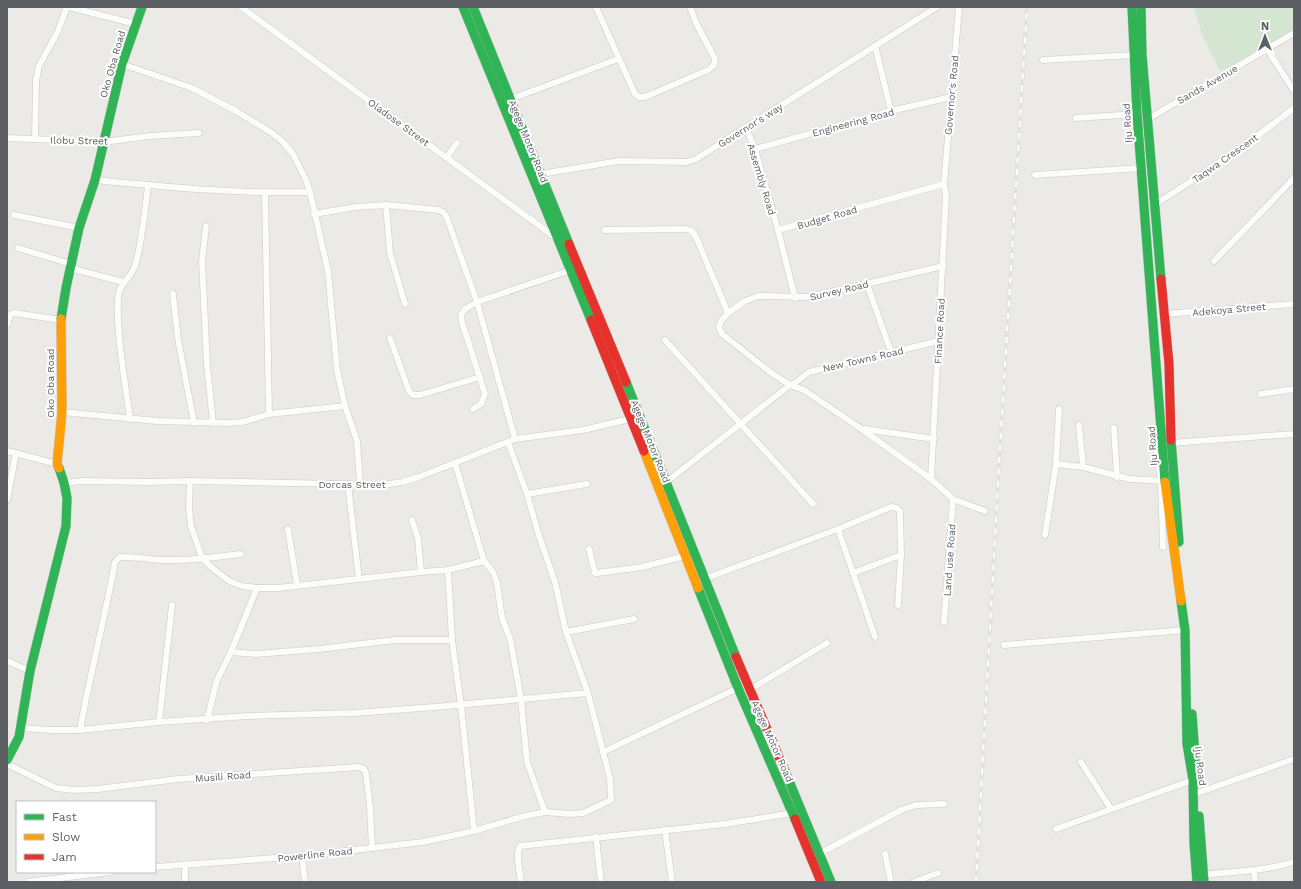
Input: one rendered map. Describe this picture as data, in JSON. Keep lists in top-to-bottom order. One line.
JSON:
{"streets":{"main road":["Oko Oba Road","Iju Road","Agege Motor Road"],"street":["Sands Avenue","Governor's Road","Oladose Street","Engineering Road","Governor's way","Ilobu Street","Taqwa Crescent","Assembly Road","Budget Road","Survey Road","Adekoya Street","Finance Road","New Towns Road","Dorcas Street","Land use Road","Musili Road","Powerline Road"]},"crossings":[["Oko Oba Road","Ilobu Street"],["Oko Oba Road","Dorcas Street"],["Sands Avenue","Iju Road"],["Governor's Road","Engineering Road"],["Governor's Road","Budget Road"],["Governor's Road","Finance Road"],["Oladose Street","Agege Motor Road"],["Engineering Road","Assembly Road"],["Iju Road","Taqwa Crescent"],["Iju Road","Adekoya Street"],["Governor's way","Agege Motor Road"],["Governor's way","Assembly Road"],["Agege Motor Road","New Towns Road"],["Agege Motor Road","Dorcas Street"],["Assembly Road","Budget Road"],["Budget Road","Finance Road"],["Survey Road","Finance Road"],["Finance Road","New Towns Road"],["Musili Road","Powerline Road"]],"legend":["Fast","Slow","Jam"],"north":"top"}
